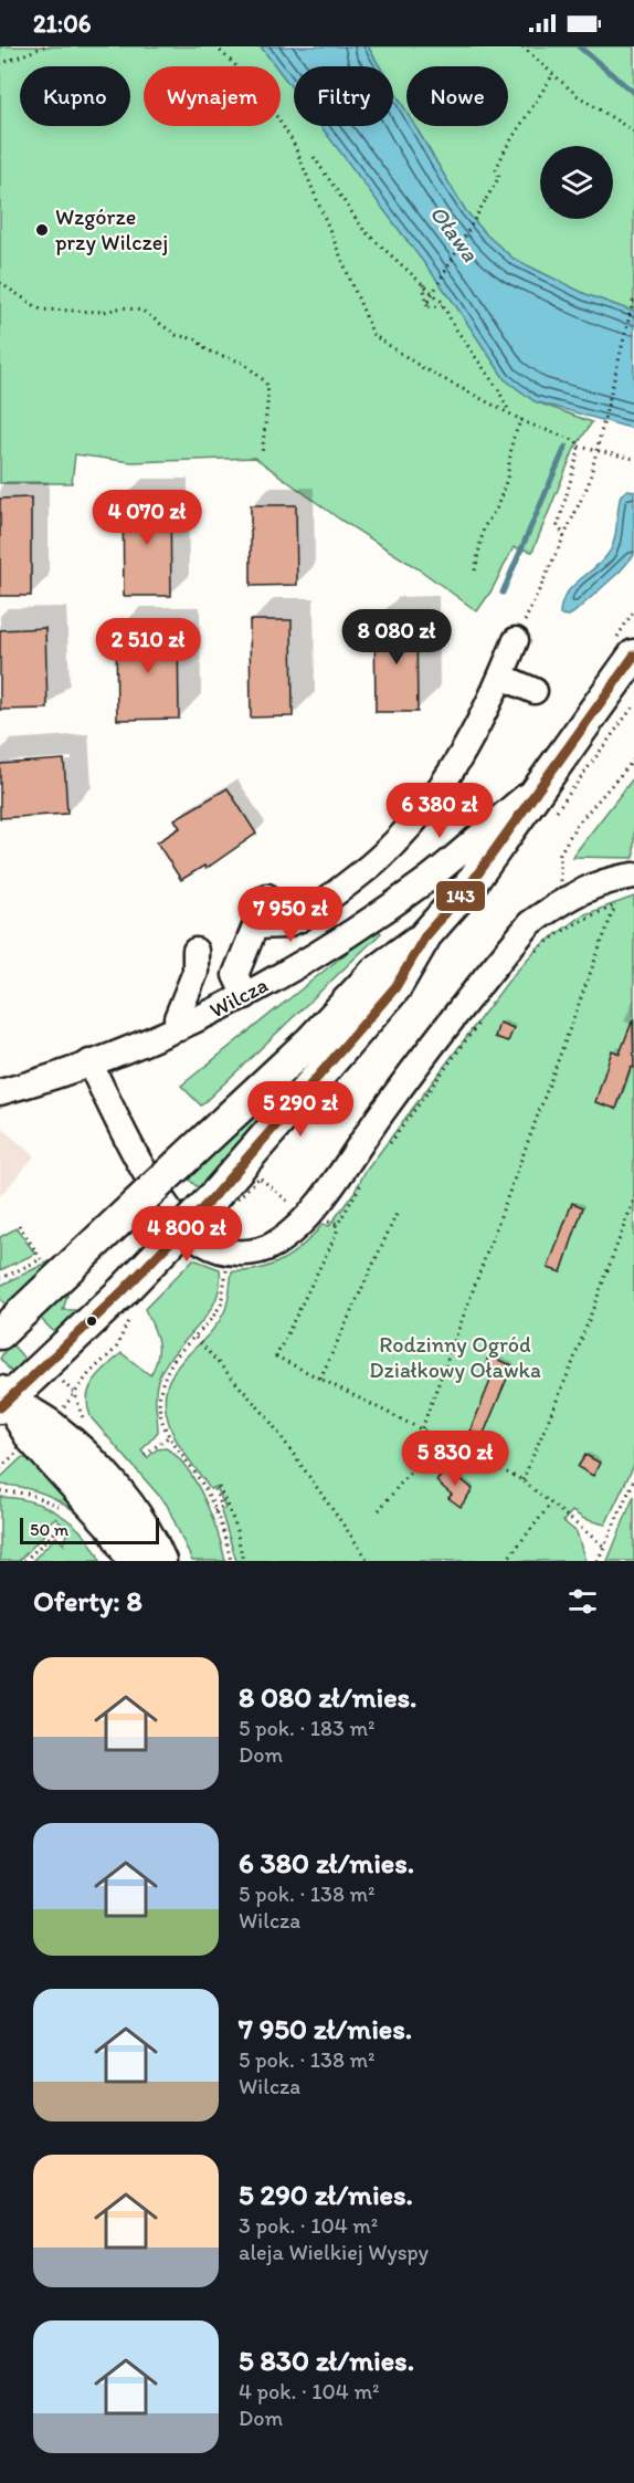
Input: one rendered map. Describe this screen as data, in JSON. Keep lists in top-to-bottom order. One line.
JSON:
{"streets":{"street":["Wilcza"]},"water":["Oława"],"parks":["Rodzinny Ogród Działkowy Oławka"],"places":["Wzgórze przy Wilczej"],"lines":["transit line 143"],"scale_bar":"50 m","page":{"status":"21:06","chip":["Kupno","Wynajem","Filtry","Nowe"],"price":["4 070 zł","8 080 zł","2 510 zł","6 380 zł","7 950 zł","5 290 zł","4 800 zł","5 830 zł"],"scale":"50 m","heading":"Oferty: 8","list":[{"name":"8 080 zł/mies.","note":"5 pok. · 183 m² · Dom"},{"name":"6 380 zł/mies.","note":"5 pok. · 138 m² · Wilcza"},{"name":"7 950 zł/mies.","note":"5 pok. · 138 m² · Wilcza"},{"name":"5 290 zł/mies.","note":"3 pok. · 104 m² · aleja Wielkiej Wyspy"},{"name":"5 830 zł/mies.","note":"4 pok. · 104 m² · Dom"}]}}
